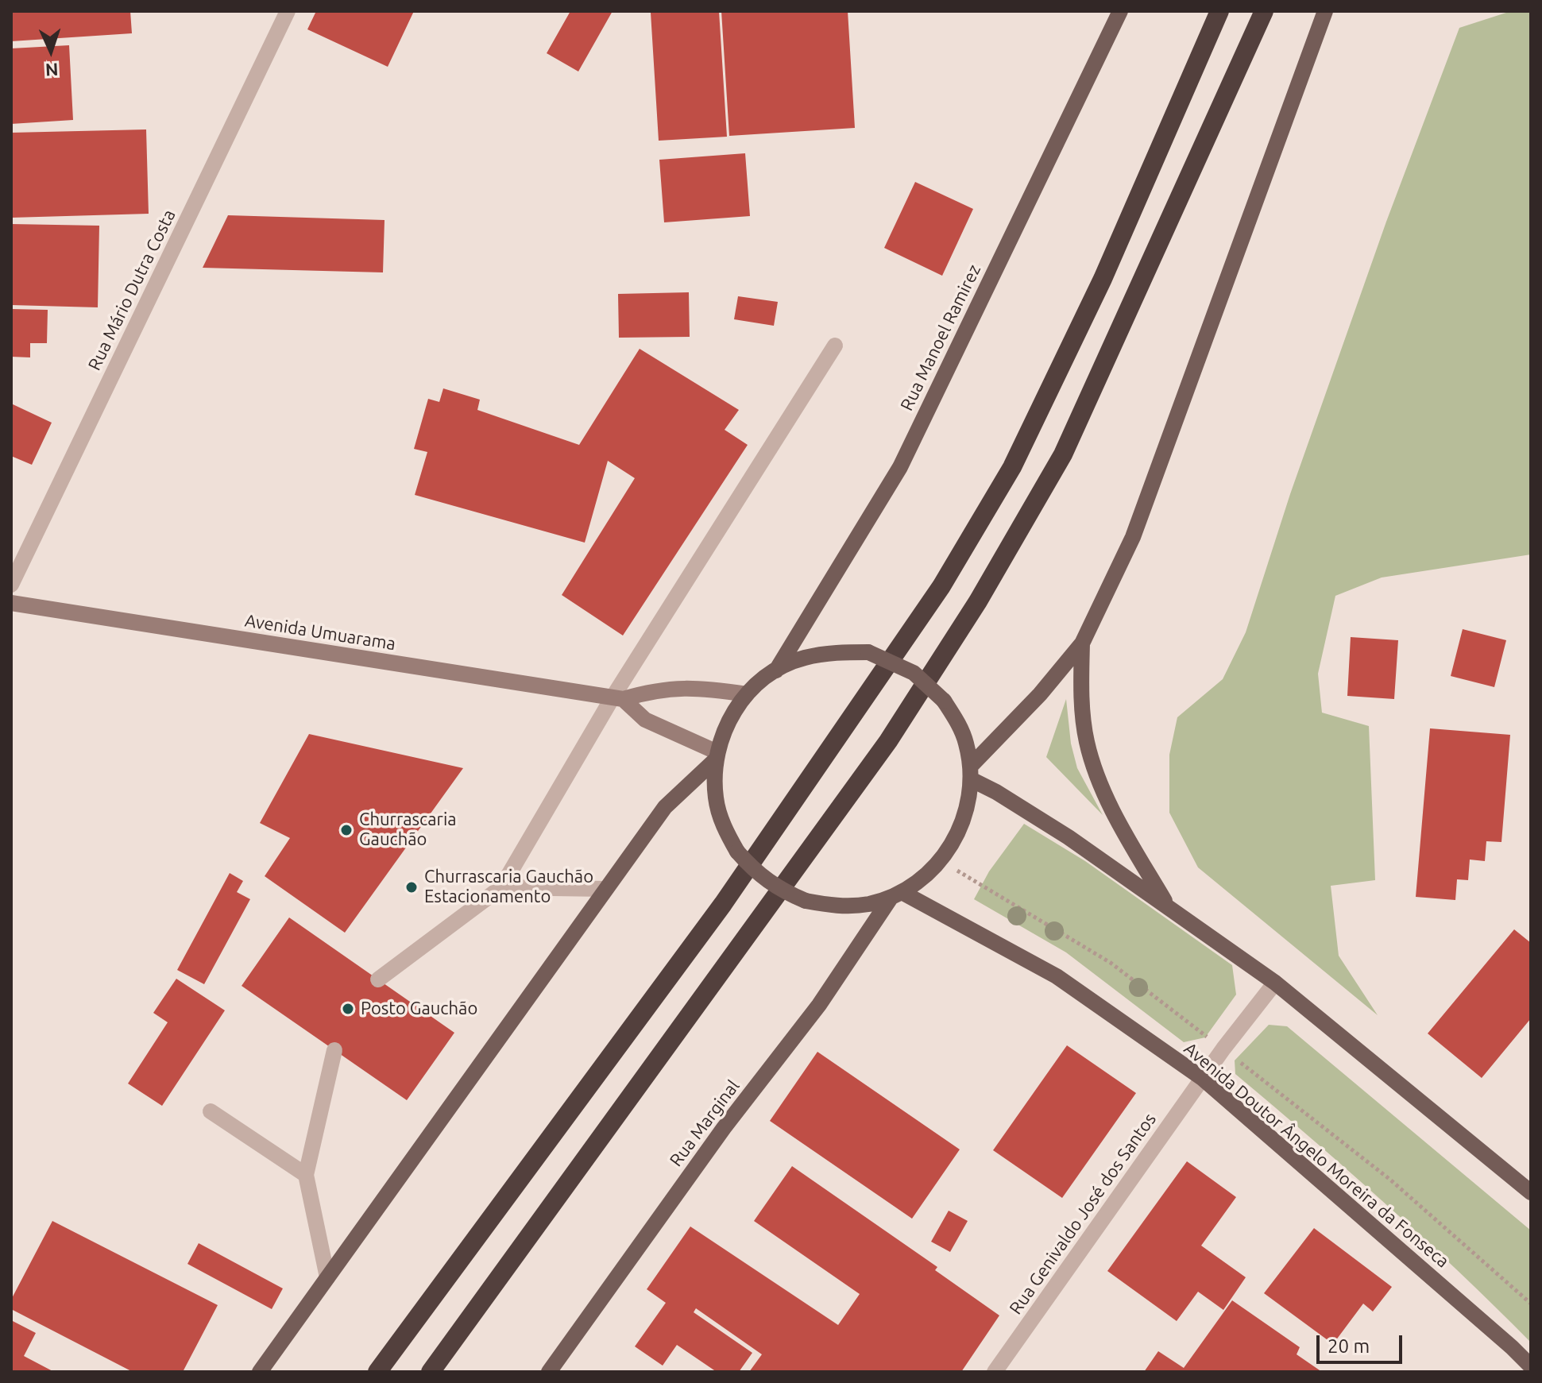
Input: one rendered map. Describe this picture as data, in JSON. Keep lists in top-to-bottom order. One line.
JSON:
{"streets":{"main road":["Rua Manoel Ramirez","Rua Marginal","Avenida Doutor Ângelo Moreira da Fonseca"],"street":["Rua Mário Dutra Costa","Avenida Umuarama","Rua Genivaldo José dos Santos"]},"crossings":[["Rua Marginal","Avenida Doutor Ângelo Moreira da Fonseca"],["Avenida Doutor Ângelo Moreira da Fonseca","Rua Genivaldo José dos Santos"]],"places":["Churrascaria Gauchão","Churrascaria Gauchão Estacionamento","Posto Gauchão"],"scale_bar":"20 m","north":"bottom"}
